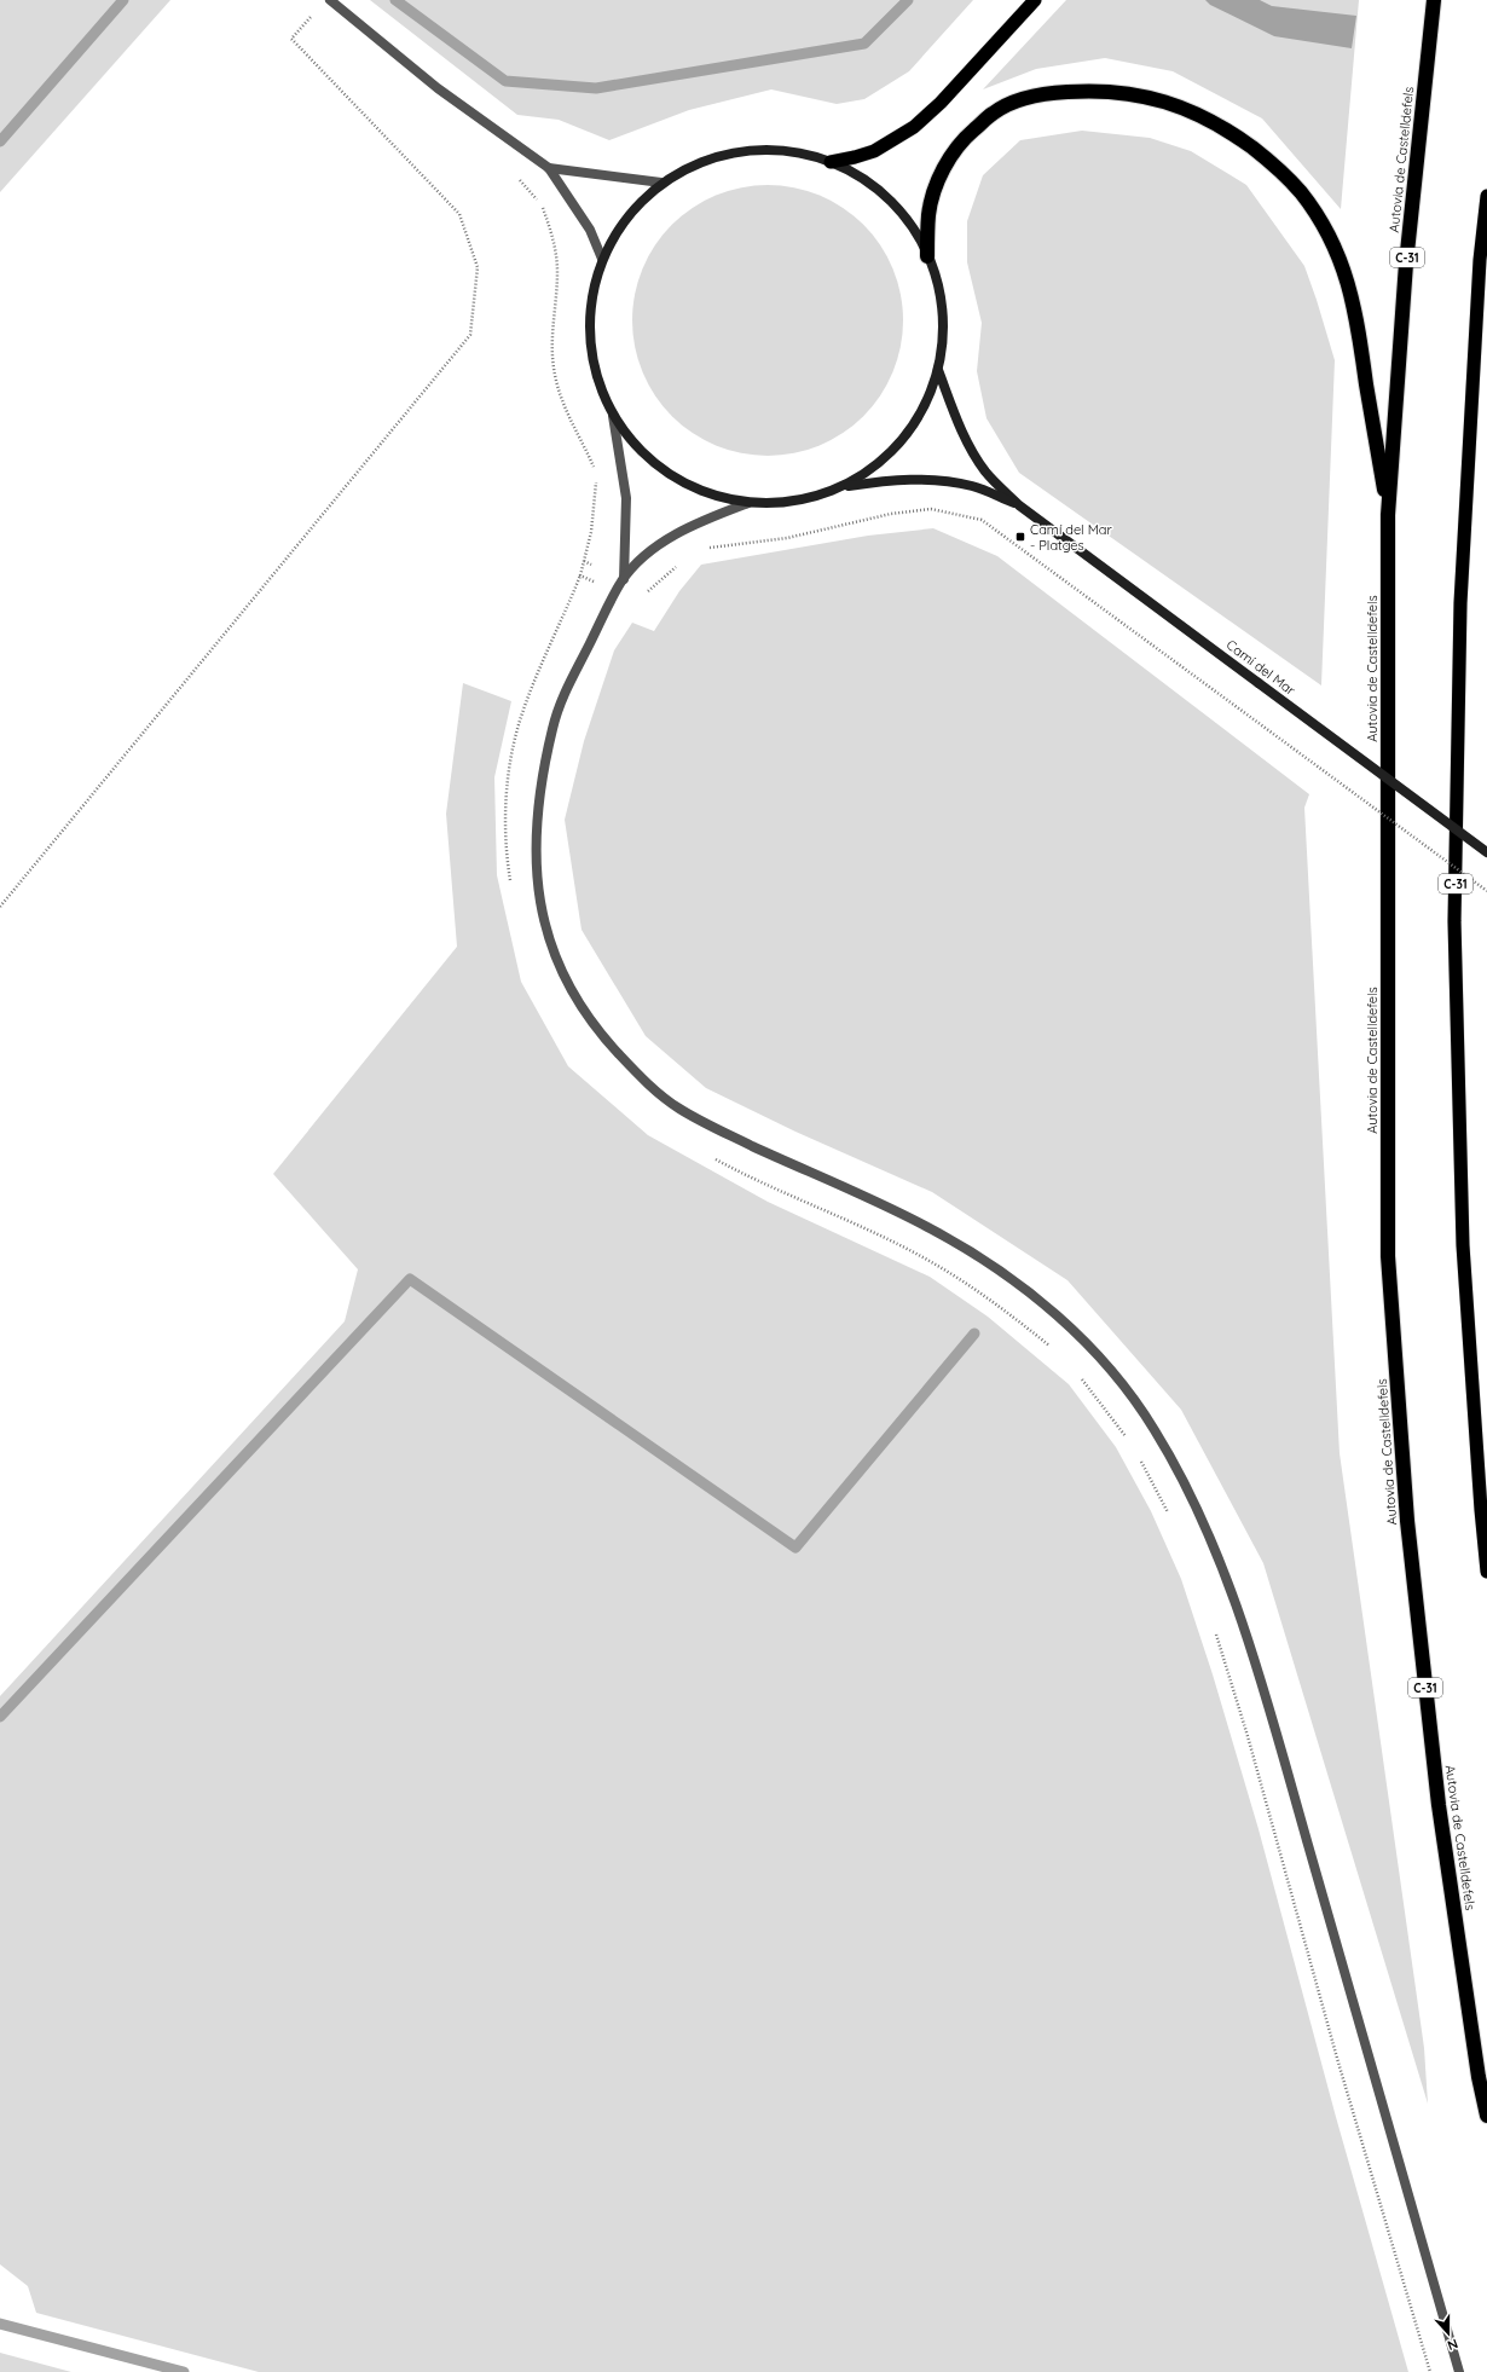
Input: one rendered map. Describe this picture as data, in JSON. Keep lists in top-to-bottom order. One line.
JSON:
{"streets":{"highway":["Autovia de Castelldefels","C-31"],"main road":["Camí del Mar"]},"places":{"transit":["Camí del Mar - Platges"]},"north":"bottom"}
